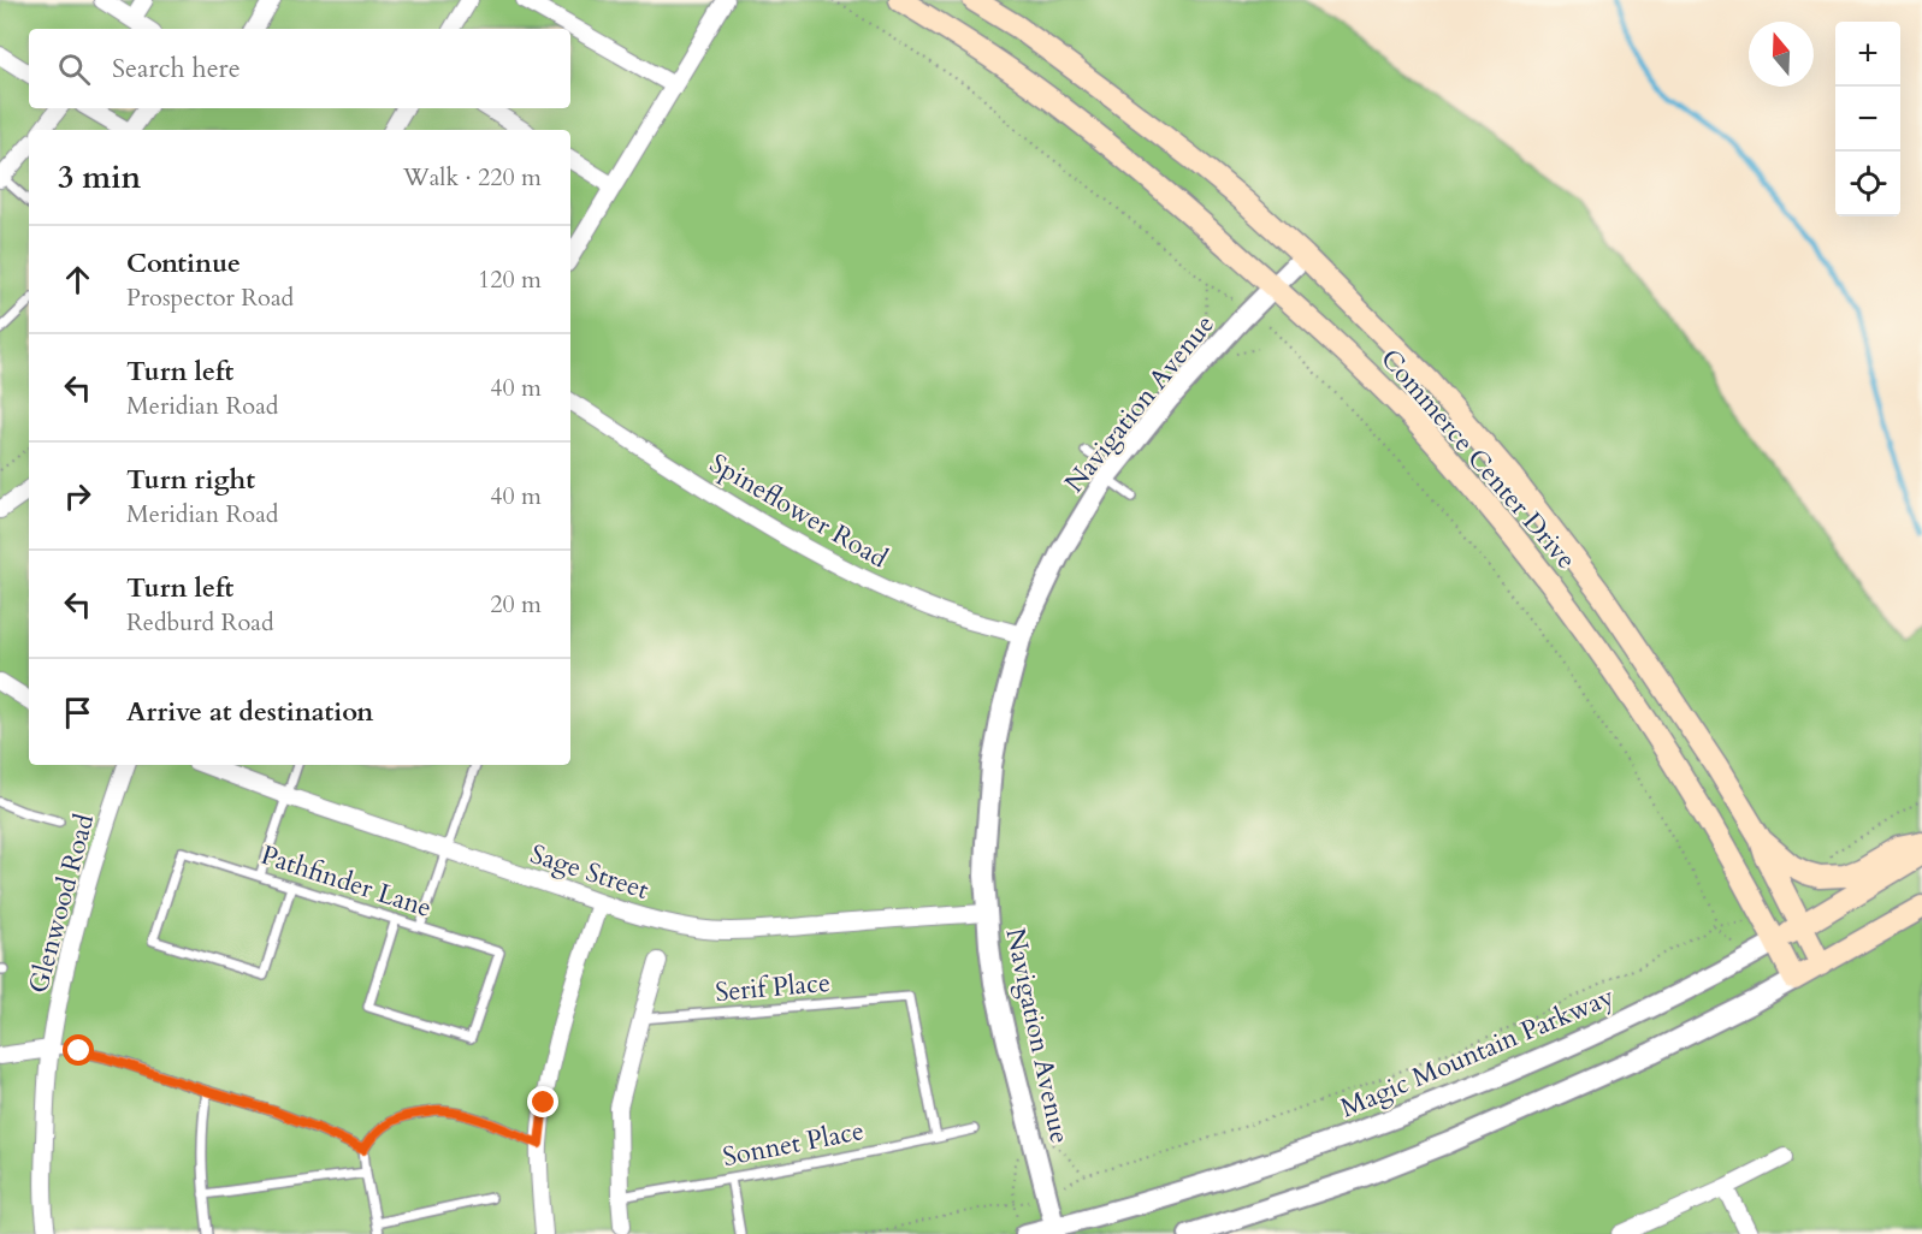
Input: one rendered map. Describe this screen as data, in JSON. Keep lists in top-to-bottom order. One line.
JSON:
{"streets":{"main road":["Commerce Center Drive","Magic Mountain Parkway"],"street":["Navigation Avenue","Spineflower Road","Sage Street","Glenwood Road"],"lane":["Pathfinder Lane","Serif Place","Sonnet Place"]},"crossings":[["Navigation Avenue","Commerce Center Drive"],["Navigation Avenue","Spineflower Road"],["Navigation Avenue","Sage Street"],["Navigation Avenue","Magic Mountain Parkway"],["Commerce Center Drive","Magic Mountain Parkway"],["Serif Place","Sonnet Place"]],"north":"top","page":{"map_buttons":["+","−"],"search":"Search here","heading":["3 min","Walk · 220 m"],"list":[["Continue","Prospector Road","120 m"],["Turn left","Meridian Road","40 m"],["Turn right","Meridian Road","40 m"],["Turn left","Redburd Road","20 m"],"Arrive at destination"]}}
